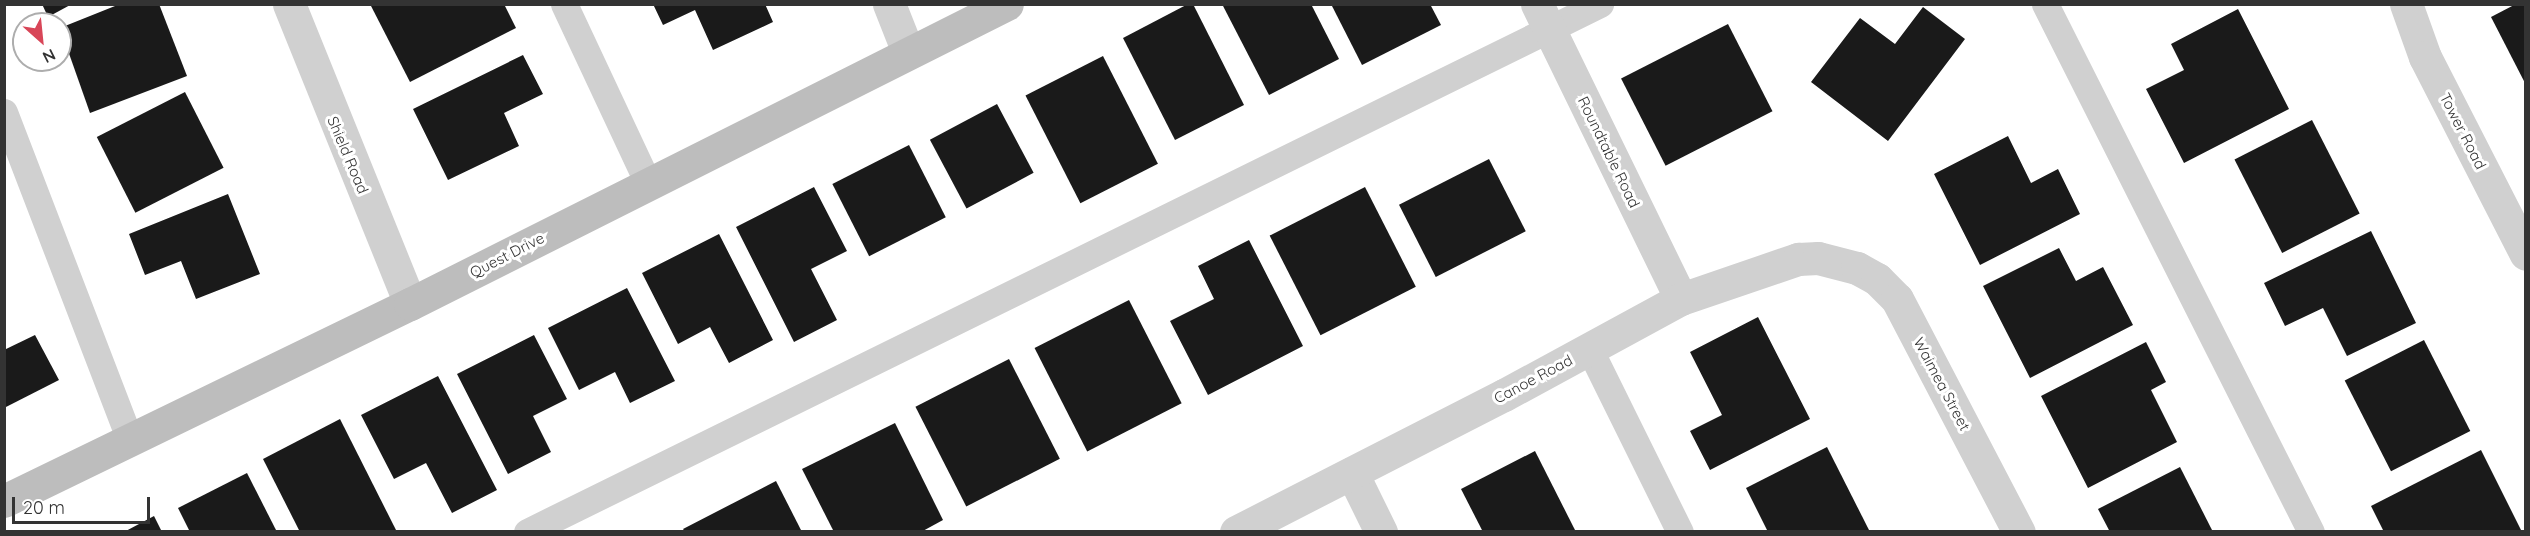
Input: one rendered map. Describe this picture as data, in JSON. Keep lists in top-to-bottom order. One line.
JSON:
{"streets":{"street":["Tower Road","Roundtable Road","Shield Road","Quest Drive","Canoe Road","Waimea Street"]},"crossings":[["Roundtable Road","Canoe Road"],["Shield Road","Quest Drive"],["Canoe Road","Waimea Street"]],"scale_bar":"20 m","north":"bottom right"}
